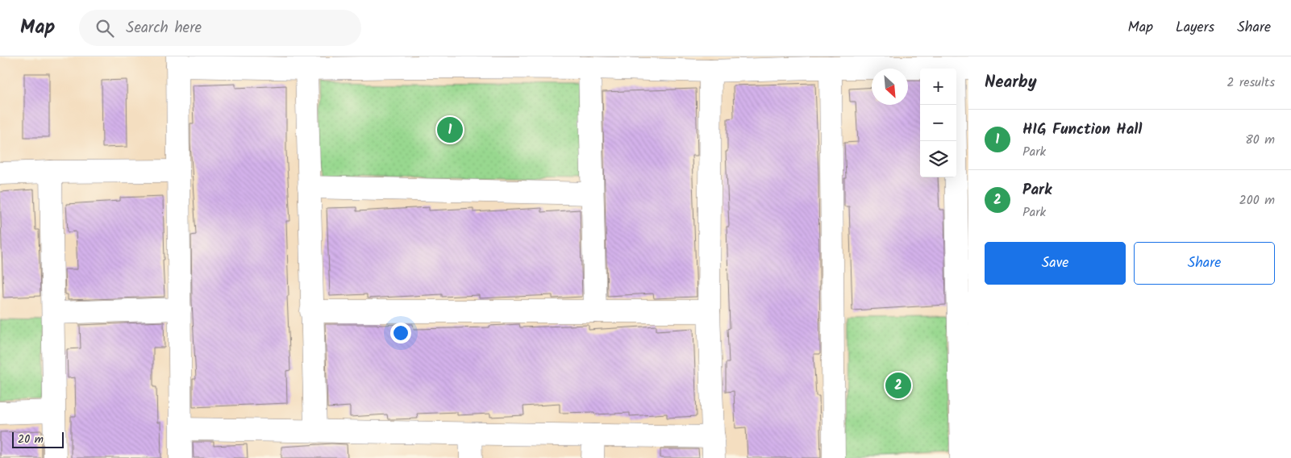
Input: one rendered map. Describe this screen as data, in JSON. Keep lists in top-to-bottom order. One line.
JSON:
{"scale_bar":"20 m","north":"bottom right","page":{"header":"Map","search":"Search here","nav":["Map","Layers","Share"],"heading":["Nearby","2 results"],"map_buttons":["+","−"],"list":[{"mark":"1","name":"HIG Function Hall","note":"Park","value":"80 m"},{"mark":"2","name":"Park","note":"Park","value":"200 m"}],"pins":["1","2"],"buttons":["Save","Share"],"scale":"20 m"}}
